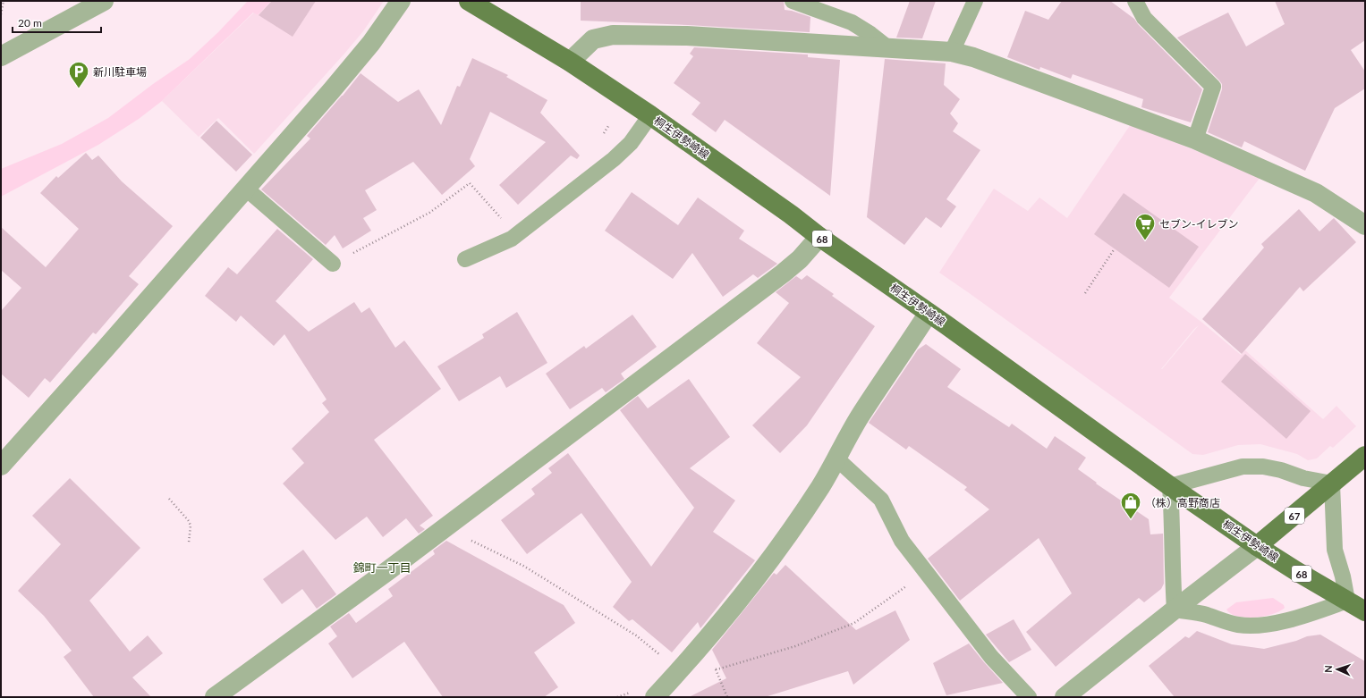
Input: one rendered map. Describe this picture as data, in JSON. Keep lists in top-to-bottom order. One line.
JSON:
{"streets":{"main road":["桐生伊勢崎線","68","67"]},"crossings":[["桐生伊勢崎線","67"]],"districts":["錦町一丁目"],"places":{"parking":["新川駐車場"],"supermarket":["セブン-イレブン"],"shop":["（株）高野商店"]},"scale_bar":"20 m","north":"left"}
